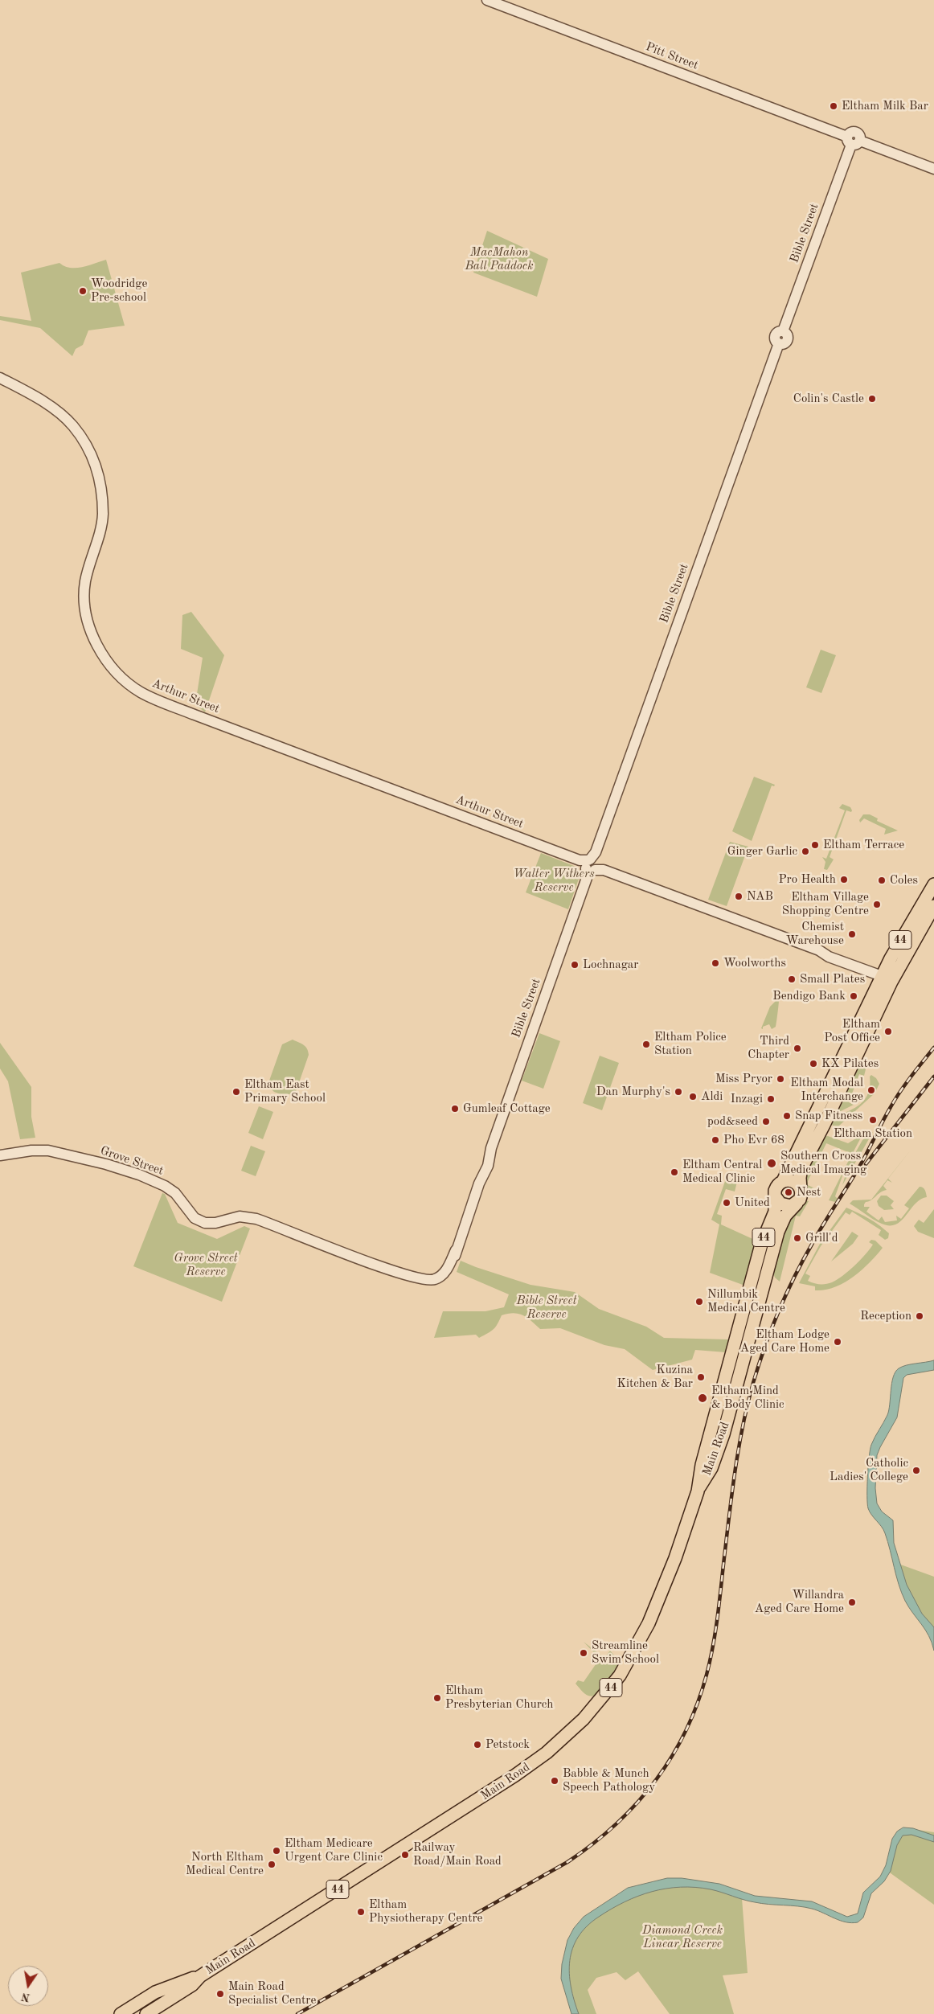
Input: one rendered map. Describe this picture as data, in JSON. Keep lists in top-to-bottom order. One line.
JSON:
{"streets":{"main road":["44","Main Road"],"street":["Pitt Street","Bible Street","Arthur Street","Grove Street"]},"crossings":[["Pitt Street","Bible Street"],["Bible Street","Arthur Street"],["Bible Street","Grove Street"],["Arthur Street","44"],["44","Main Road"]],"parks":["MacMahon Ball Paddock","Walter Withers Reserve","Grove Street Reserve","Bible Street Reserve","Diamond Creek Linear Reserve"],"places":["Eltham Milk Bar","Woodridge Pre-school","Colin's Castle","Eltham Terrace","Ginger Garlic","Pro Health","Coles","NAB","Eltham Village Shopping Centre","Chemist Warehouse","Woolworths","Lochnagar","Small Plates","Bendigo Bank","Eltham Post Office","Eltham Police Station","Third Chapter","KX Pilates","Miss Pryor","Eltham Modal Interchange","Eltham East Primary School","Dan Murphy's","Aldi","Inzagi","Gumleaf Cottage","Snap Fitness","Eltham Station","pod&seed","Pho Evr 68","Southern Cross Medical Imaging","Eltham Central Medical Clinic","Nest","United","Grill'd","Nillumbik Medical Centre","Reception","Eltham Lodge Aged Care Home","Kuzina Kitchen & Bar","Eltham Mind & Body Clinic","Catholic Ladies' College","Willandra Aged Care Home","Streamline Swim School","Eltham Presbyterian Church","Petstock","Babble & Munch Speech Pathology","Eltham Medicare Urgent Care Clinic","Railway Road/Main Road","North Eltham Medical Centre","Eltham Physiotherapy Centre","Main Road Specialist Centre"],"north":"bottom"}
